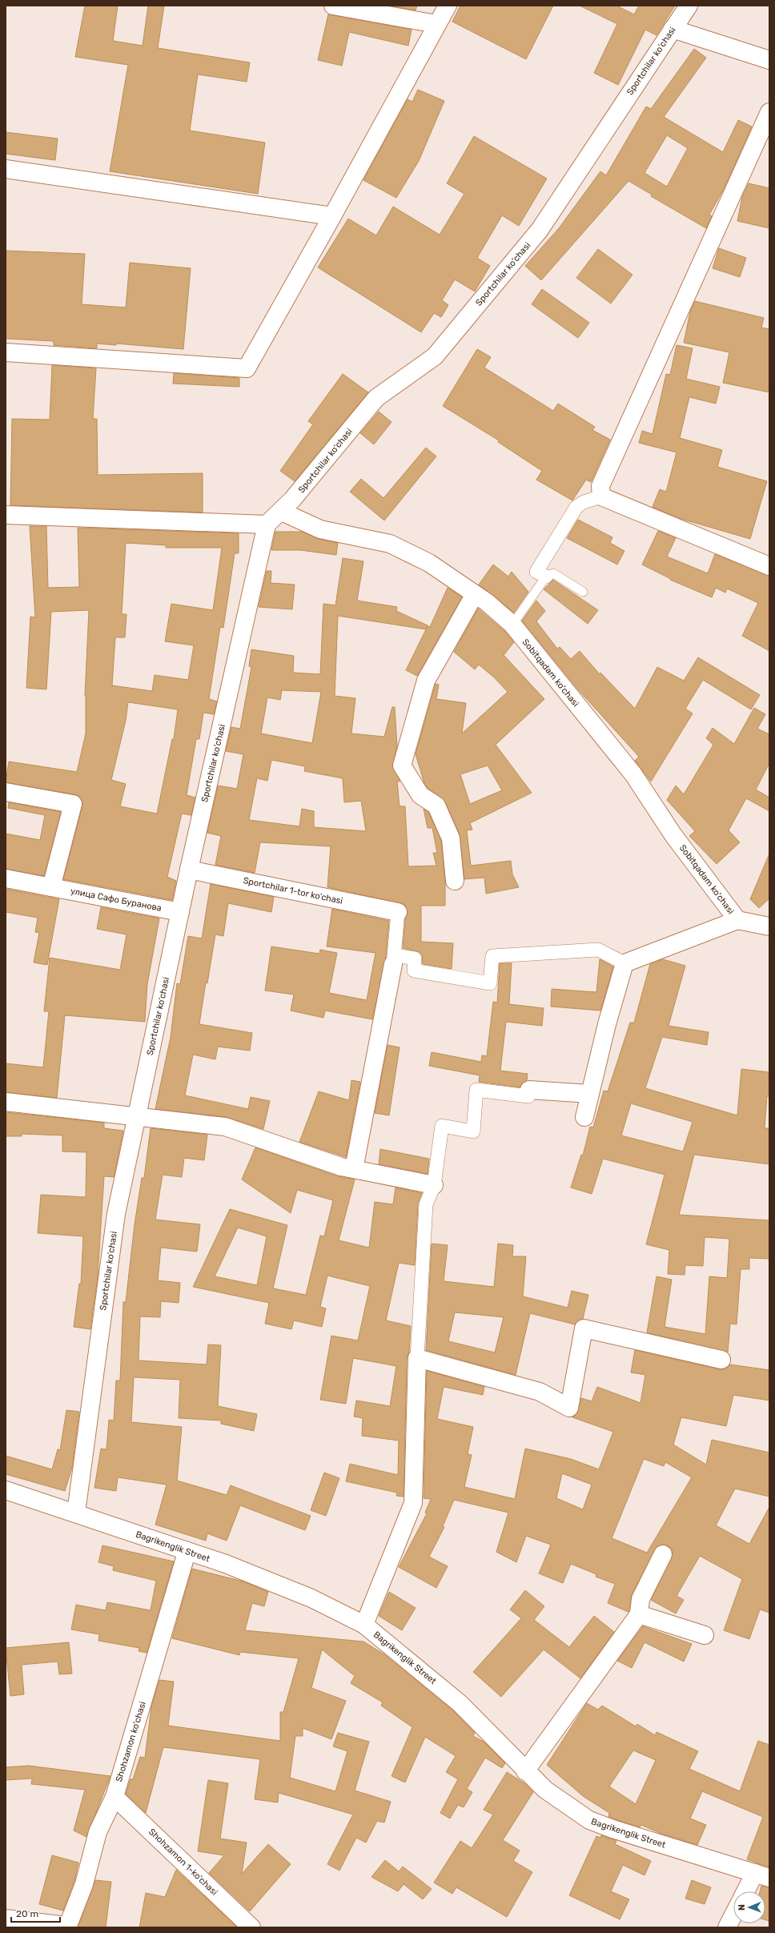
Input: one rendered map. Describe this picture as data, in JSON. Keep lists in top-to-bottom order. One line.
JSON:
{"streets":{"street":["Sportchilar ko‘chasi","Sobitqadam ko'chasi","Sportchilar 1-tor ko‘chasi","улица Сафо Буранова","Bagrikenglik Street","Shohzamon ko'chasi","Shohzamon 1-ko'chasi"]},"crossings":[["Sportchilar ko‘chasi","Sobitqadam ko'chasi"],["Sportchilar ko‘chasi","Sportchilar 1-tor ko‘chasi"],["Sportchilar ko‘chasi","улица Сафо Буранова"],["Sportchilar ko‘chasi","Bagrikenglik Street"],["Bagrikenglik Street","Shohzamon ko'chasi"],["Shohzamon ko'chasi","Shohzamon 1-ko'chasi"]],"scale_bar":"20 m","north":"left"}
